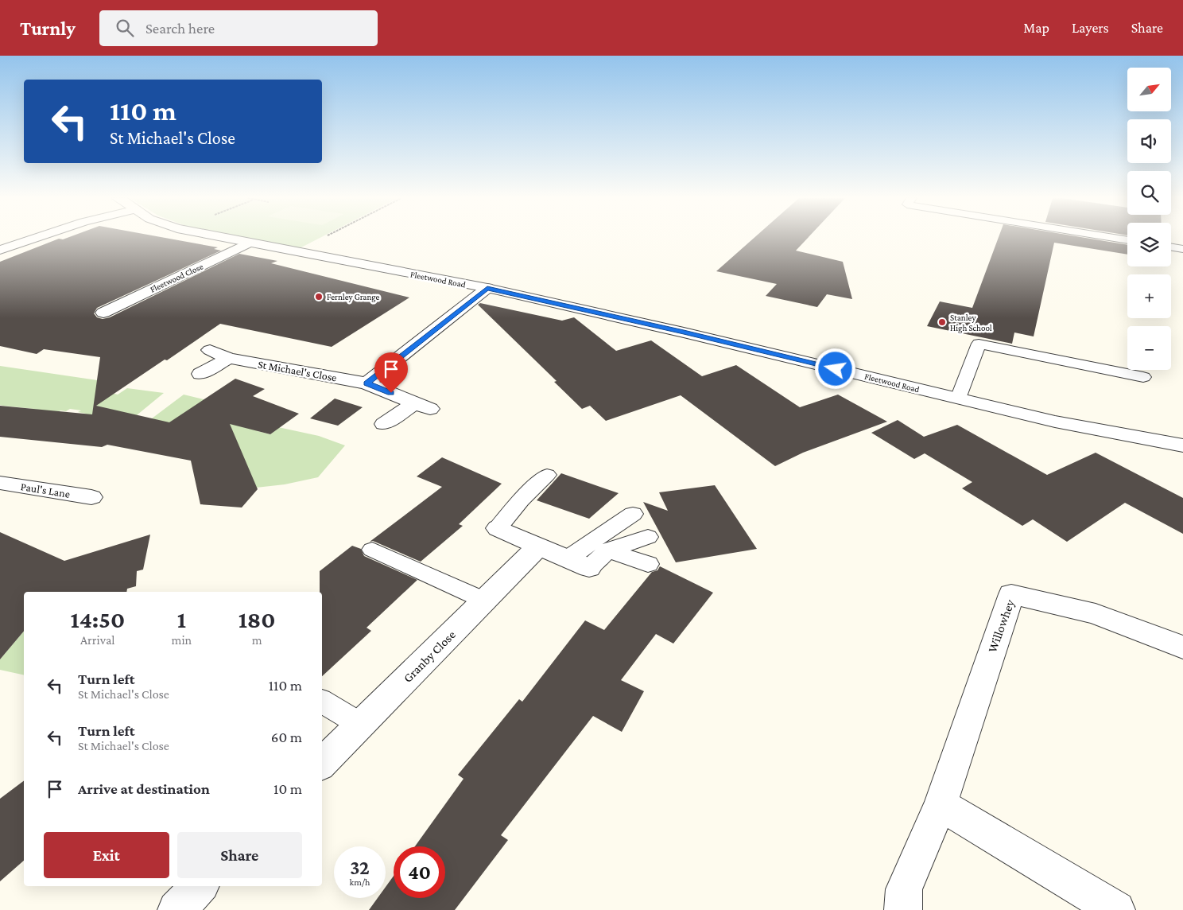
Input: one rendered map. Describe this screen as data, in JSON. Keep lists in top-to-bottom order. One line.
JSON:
{"streets":{"street":["Fleetwood Close","Fleetwood Road","St Michael's Close","Paul's Lane","Willowhey","Granby Close"]},"crossings":[["Fleetwood Close","Fleetwood Road"]],"places":["Fernley Grange","Stanley High School"],"north":"top right","page":{"header":"Turnly","search":"Search here","nav":["Map","Layers","Share"],"map_buttons":["+","−"],"turn":["110 m","St Michael's Close"],"eta":["14:50","Arrival","1","min","180","m"],"list":[{"name":"Turn left","note":"St Michael's Close","value":"110 m"},{"name":"Turn left","note":"St Michael's Close","value":"60 m"},{"name":"Arrive at destination","value":"10 m"}],"buttons":["Exit","Share"],"speed":"32 km/h","limit":"40"}}
